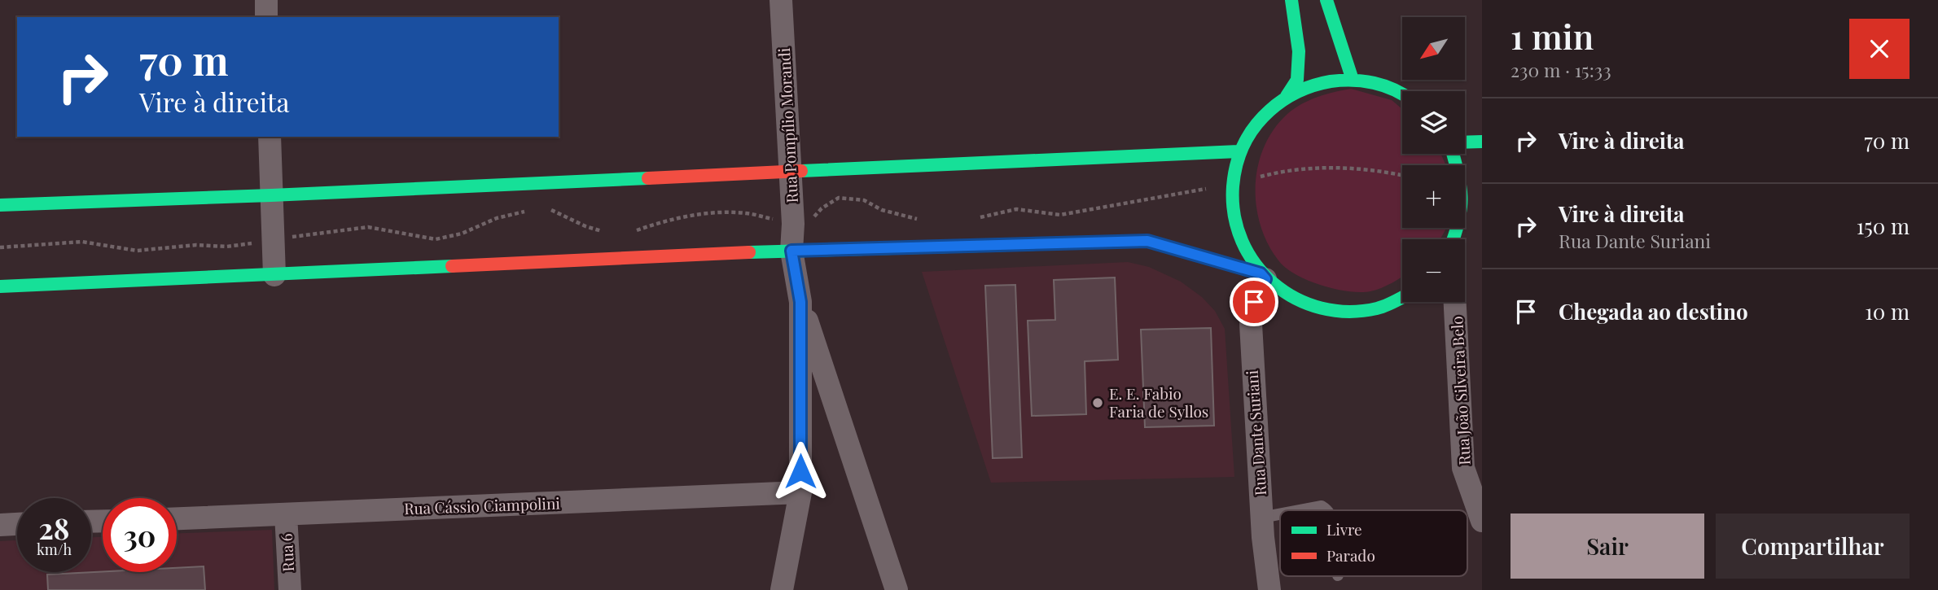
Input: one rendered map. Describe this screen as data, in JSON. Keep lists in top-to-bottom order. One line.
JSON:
{"streets":{"street":["Rua Pompílio Morandi","Rua João Silveira Belo","Rua Dante Suriani","Rua Cássio Ciampolini","Rua 6"]},"crossings":[["Rua Cássio Ciampolini","Rua 6"]],"places":["E. E. Fabio Faria de Syllos"],"legend":["Livre","Parado"],"north":"bottom left","page":{"heading":["1 min","230 m · 15:33"],"map_buttons":["+","−"],"turn":["70 m","Vire à direita"],"list":[{"name":"Vire à direita","value":"70 m"},{"name":"Vire à direita","note":"Rua Dante Suriani","value":"150 m"},{"name":"Chegada ao destino","value":"10 m"}],"speed":"28 km/h","limit":"30","buttons":["Sair","Compartilhar"]}}
